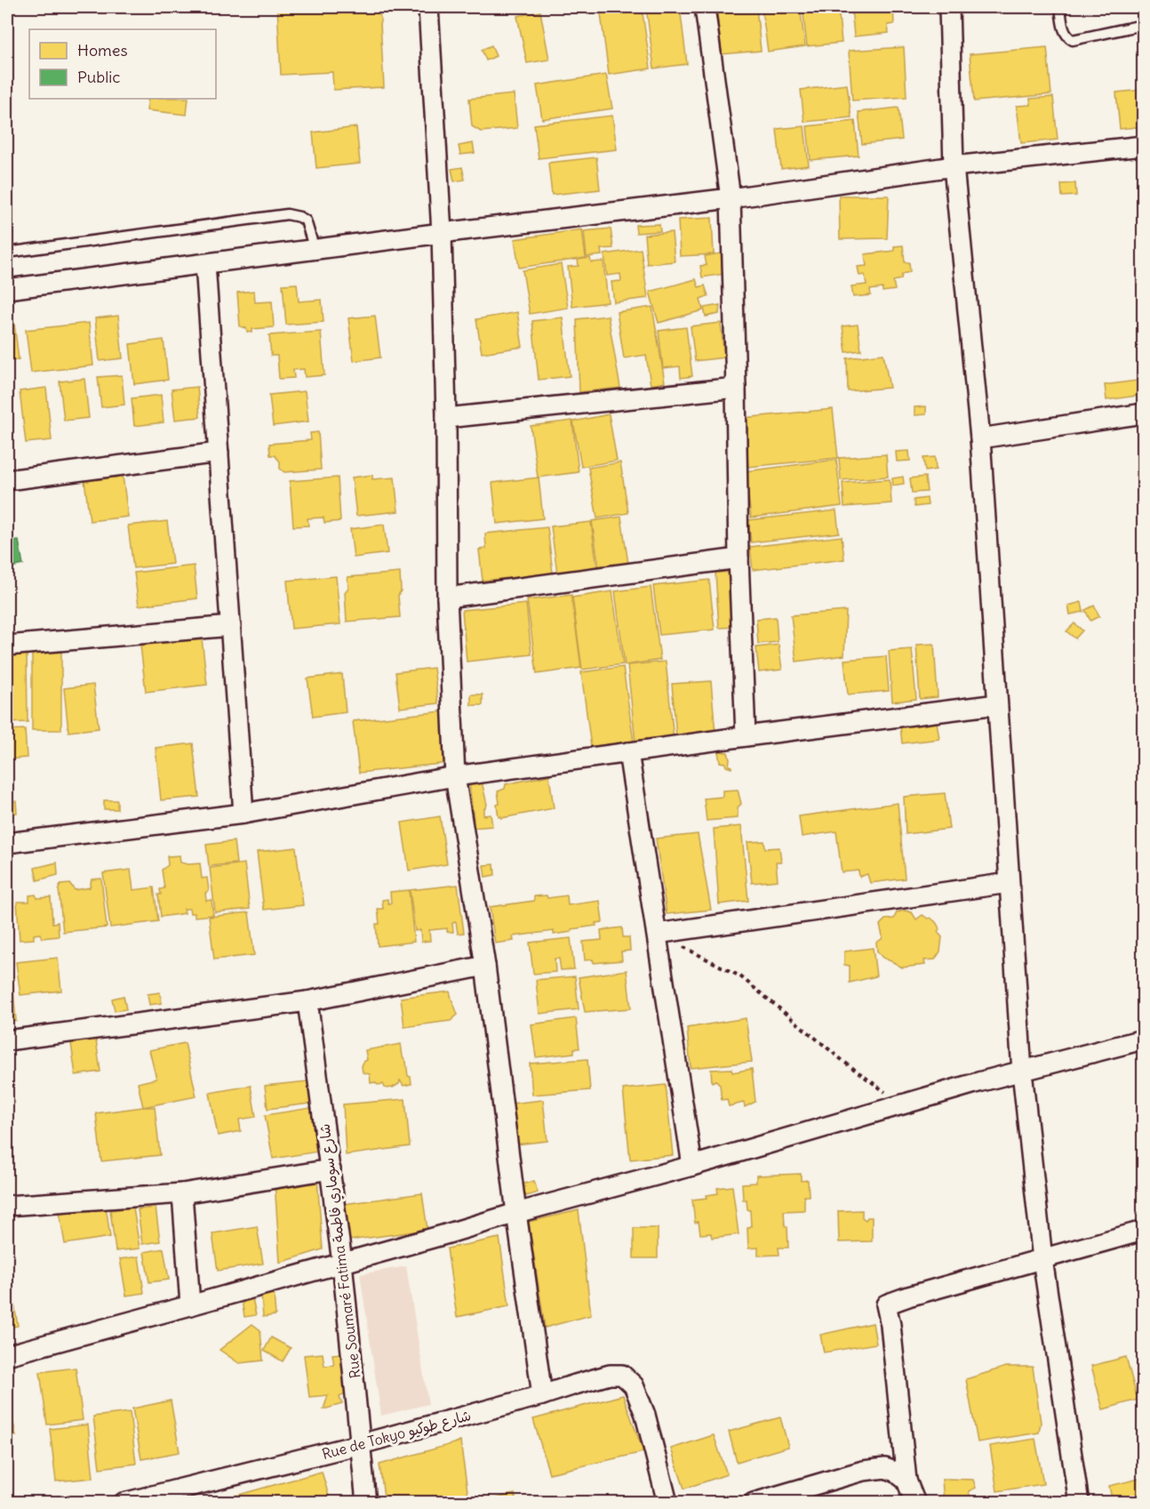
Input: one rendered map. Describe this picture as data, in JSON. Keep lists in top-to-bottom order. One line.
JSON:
{"streets":{"street":["Rue Soumaré Fatima شارع سوماري فاطمة","Rue de Tokyo شارع طوكيو"]},"crossings":[["Rue Soumaré Fatima شارع سوماري فاطمة","Rue de Tokyo شارع طوكيو"]],"legend":["Homes","Public"]}
